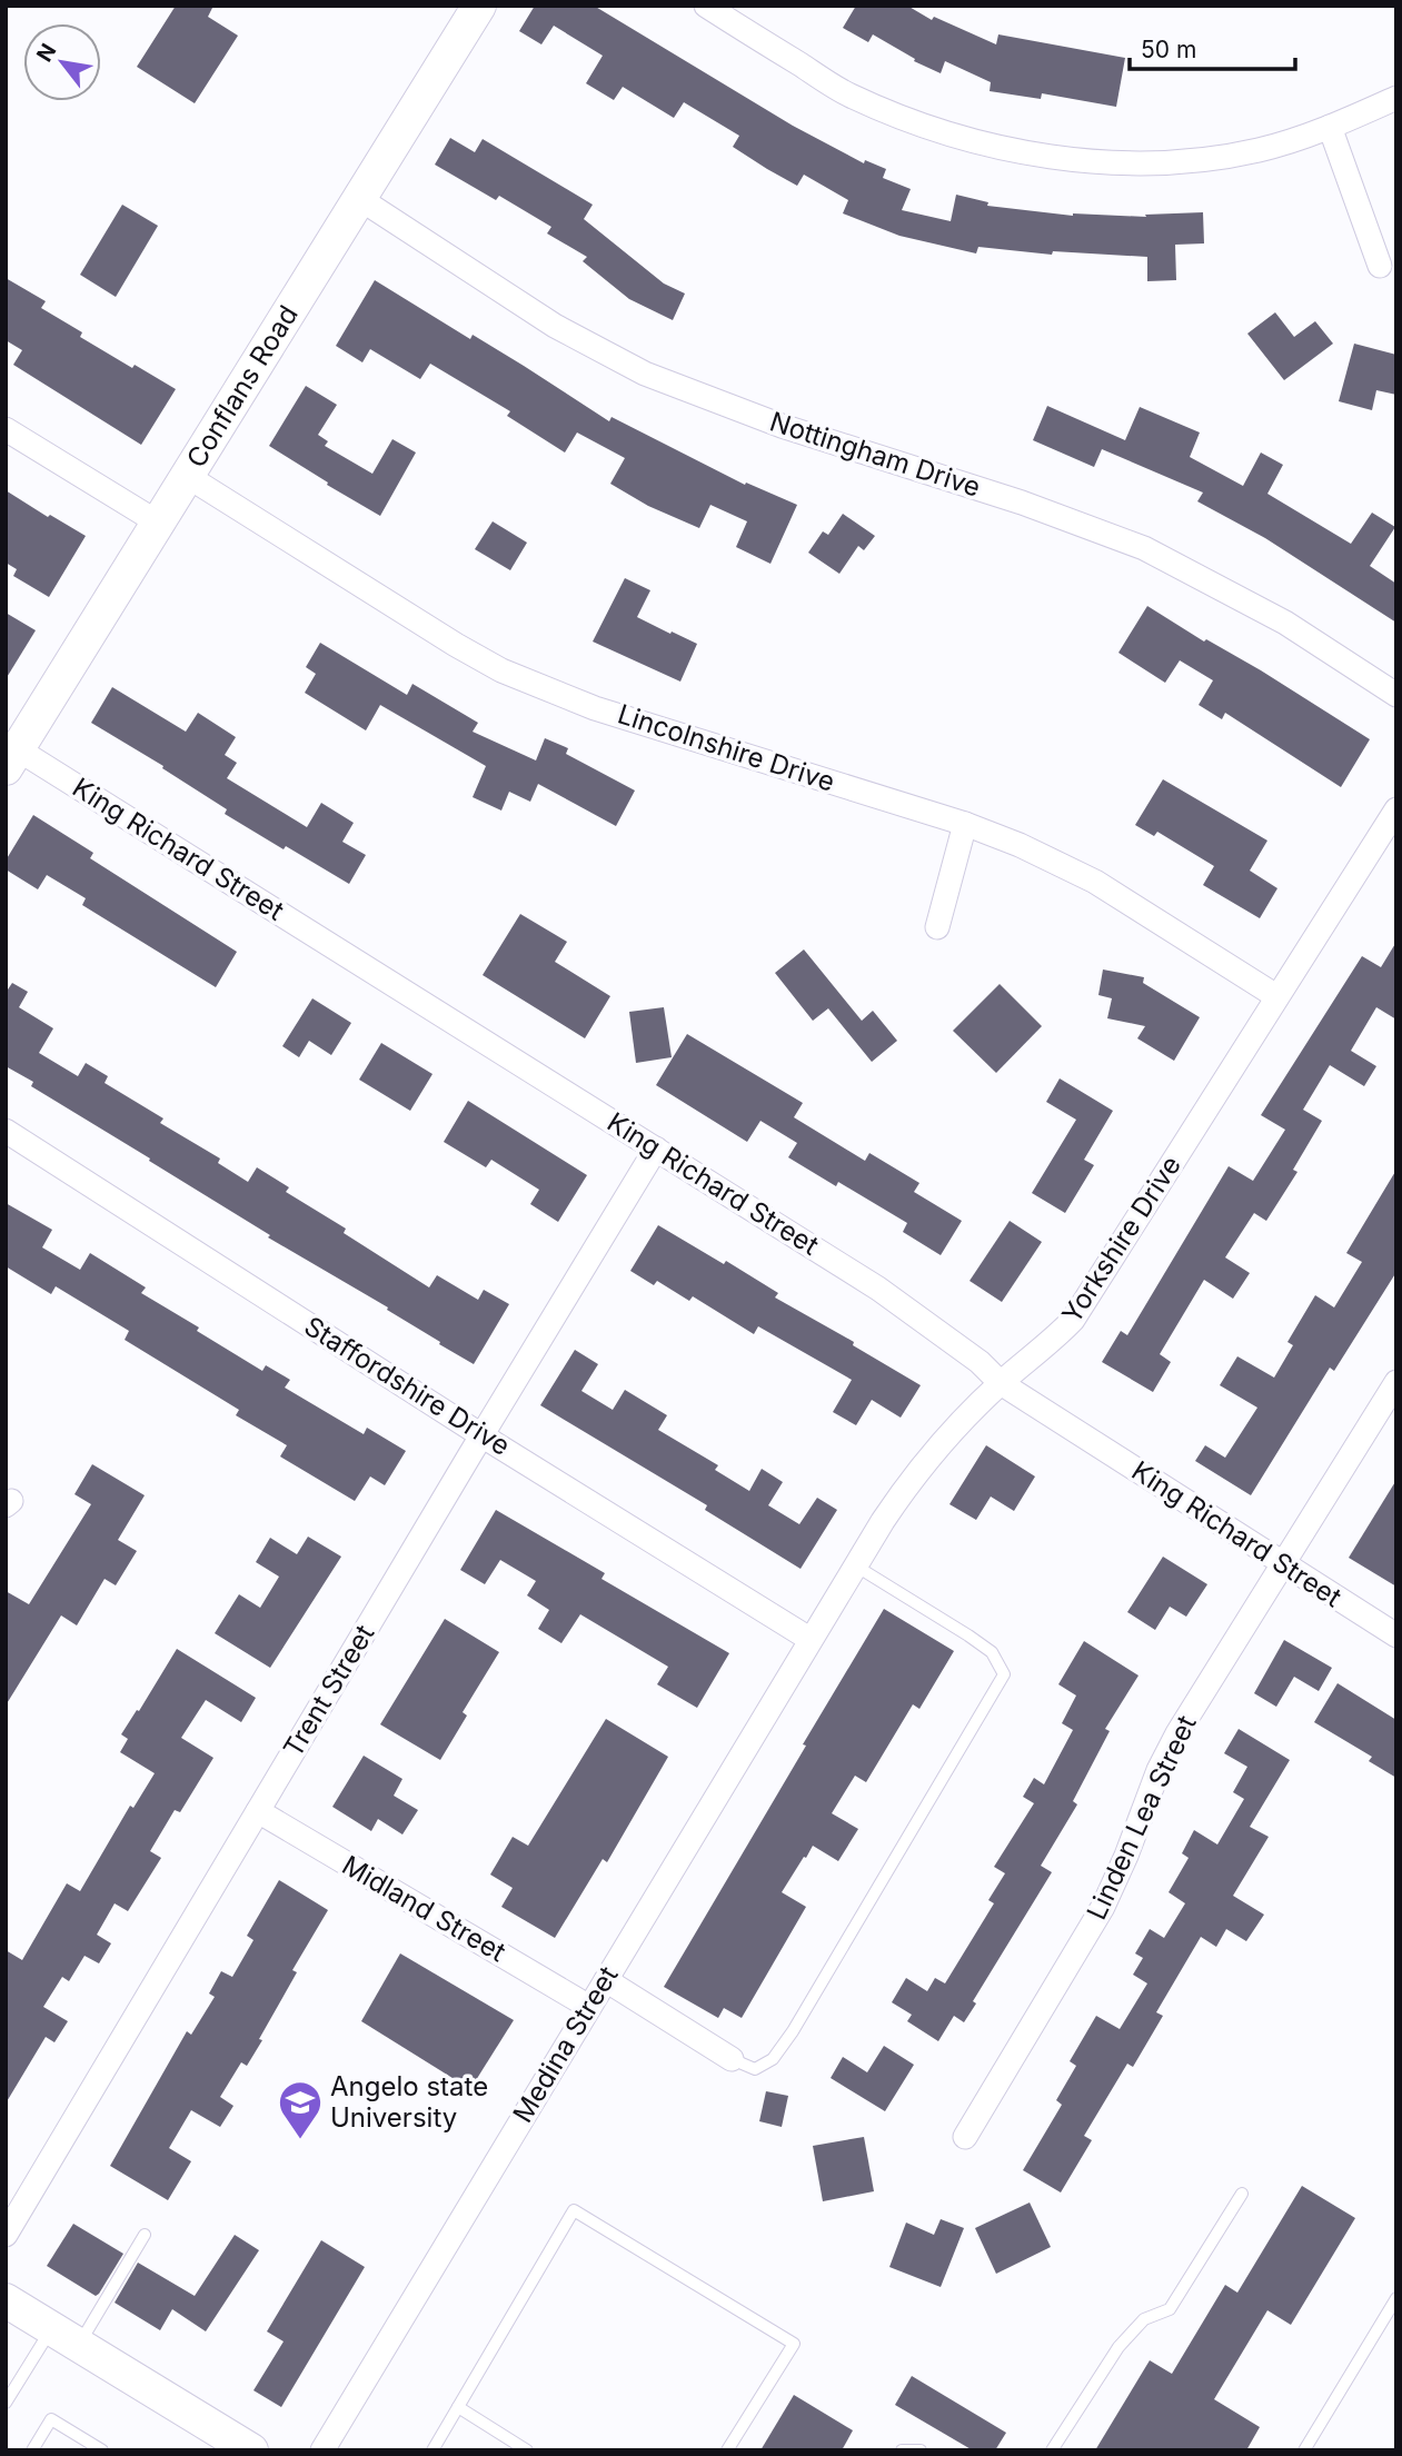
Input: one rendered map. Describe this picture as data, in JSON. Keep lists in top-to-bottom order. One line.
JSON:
{"streets":{"main road":["Conflans Road"],"street":["Nottingham Drive","Lincolnshire Drive","King Richard Street","Yorkshire Drive","Staffordshire Drive","Trent Street","Linden Lea Street","Midland Street","Medina Street"]},"crossings":[["Conflans Road","Nottingham Drive"],["Conflans Road","Lincolnshire Drive"],["Conflans Road","King Richard Street"],["Lincolnshire Drive","Yorkshire Drive"],["King Richard Street","Yorkshire Drive"],["King Richard Street","Trent Street"],["King Richard Street","Linden Lea Street"],["Yorkshire Drive","Staffordshire Drive"],["Yorkshire Drive","Medina Street"],["Staffordshire Drive","Trent Street"],["Staffordshire Drive","Medina Street"],["Trent Street","Midland Street"],["Midland Street","Medina Street"]],"places":{"school or university":["Angelo state University"]},"scale_bar":"50 m","north":"top left"}
